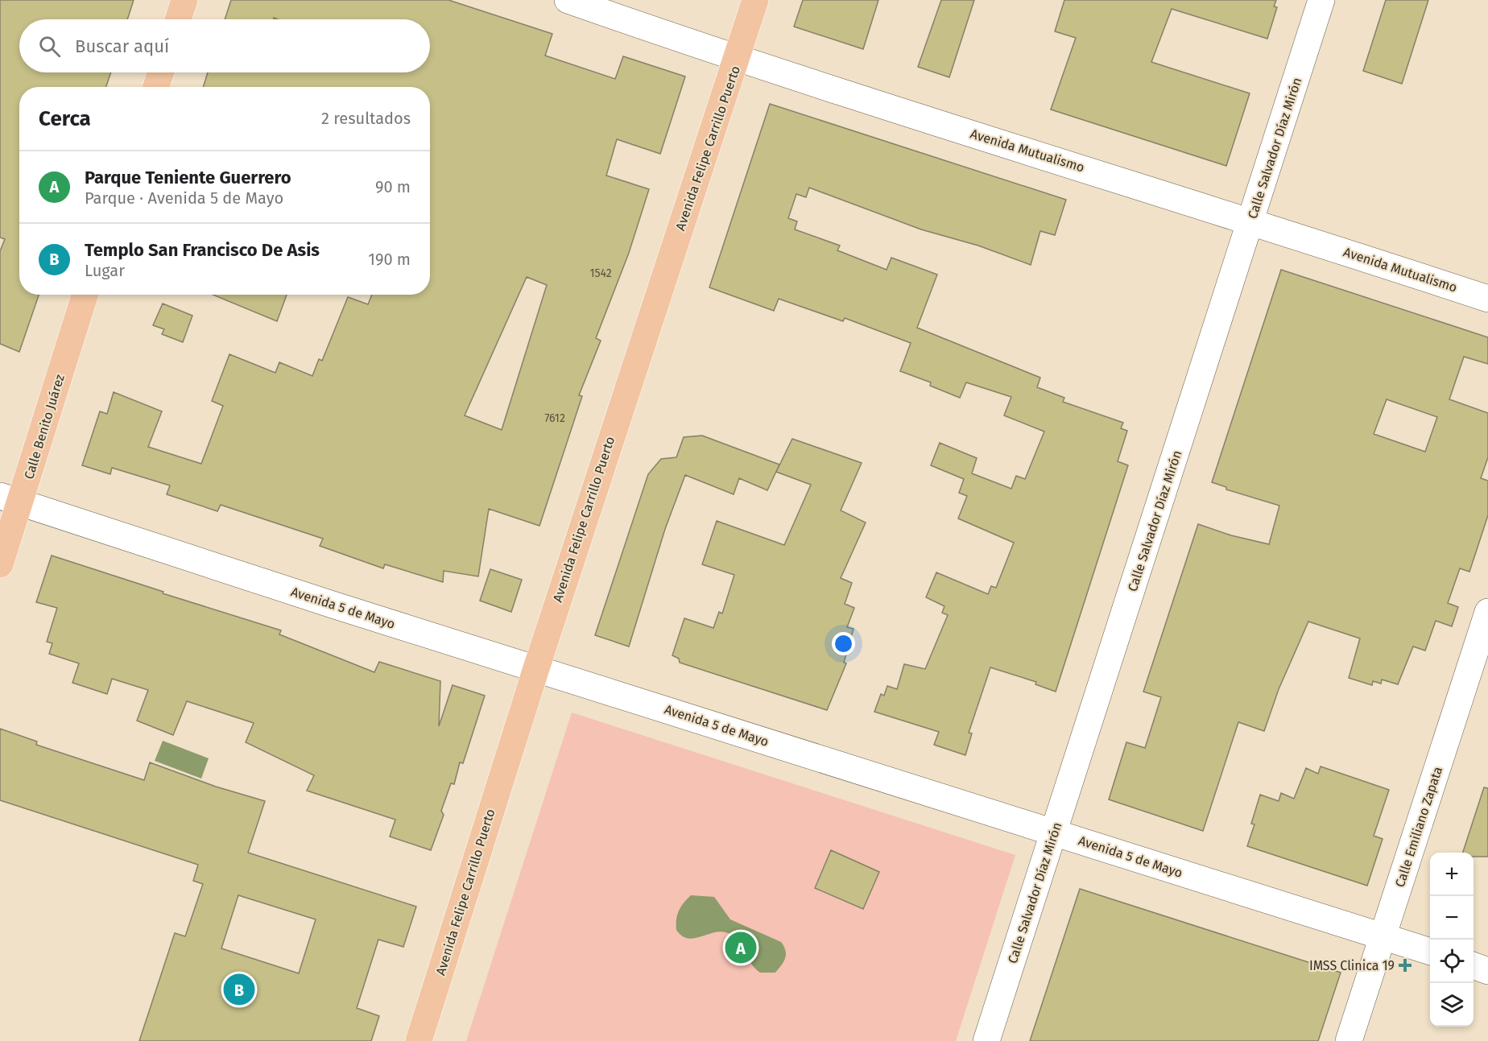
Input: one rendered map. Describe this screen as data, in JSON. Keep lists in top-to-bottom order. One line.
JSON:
{"streets":{"main road":["Avenida Felipe Carrillo Puerto","Calle Benito Juárez"],"street":["Calle Salvador Díaz Mirón","Avenida Mutualismo","Avenida 5 de Mayo","Calle Emiliano Zapata"]},"crossings":[["Avenida Felipe Carrillo Puerto","Avenida Mutualismo"],["Avenida Felipe Carrillo Puerto","Avenida 5 de Mayo"],["Calle Salvador Díaz Mirón","Avenida Mutualismo"],["Calle Salvador Díaz Mirón","Avenida 5 de Mayo"],["Calle Benito Juárez","Avenida 5 de Mayo"],["Avenida 5 de Mayo","Calle Emiliano Zapata"]],"places":{"health":["IMSS Clinica 19"]},"house_numbers":["1542","7612"],"page":{"search":"Buscar aquí","heading":["Cerca","2 resultados"],"list":[{"mark":"A","name":"Parque Teniente Guerrero","note":"Parque · Avenida 5 de Mayo","value":"90 m"},{"mark":"B","name":"Templo San Francisco De Asis","note":"Lugar","value":"190 m"}],"map_buttons":["+","−"],"pins":["A","B"]}}
